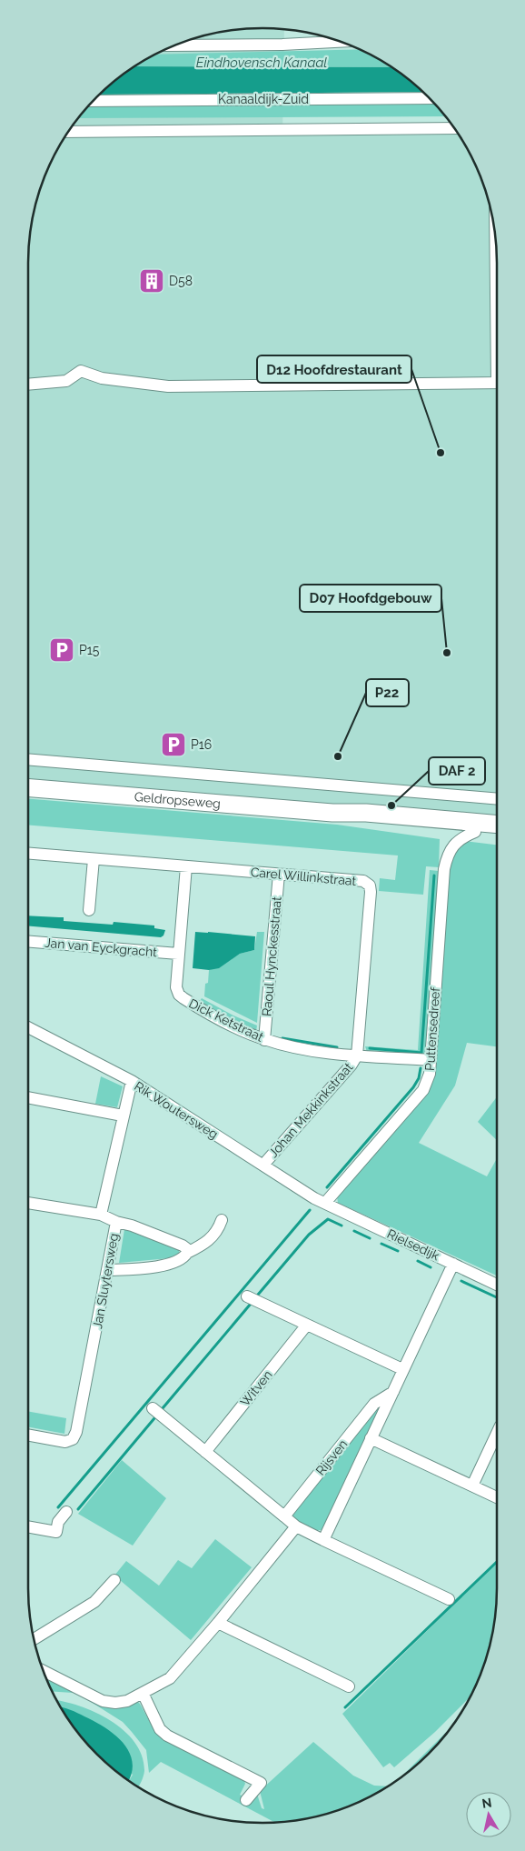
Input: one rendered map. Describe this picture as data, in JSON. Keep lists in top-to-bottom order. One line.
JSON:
{"streets":{"main road":["Geldropseweg"],"street":["Kanaaldijk-Zuid","Carel Willinkstraat","Jan van Eyckgracht","Raoul Hynckesstraat","Dick Ketstraat","Puttensedreef","Rik Woutersweg","Johan Mekkinkstraat","Rielsedijk","Jan Sluytersweg","Witven","Rijsven"]},"crossings":[["Geldropseweg","Puttensedreef"],["Carel Willinkstraat","Raoul Hynckesstraat"],["Carel Willinkstraat","Dick Ketstraat"],["Carel Willinkstraat","Johan Mekkinkstraat"],["Jan van Eyckgracht","Dick Ketstraat"],["Raoul Hynckesstraat","Dick Ketstraat"],["Dick Ketstraat","Puttensedreef"],["Dick Ketstraat","Johan Mekkinkstraat"],["Puttensedreef","Rik Woutersweg"],["Puttensedreef","Rielsedijk"],["Rik Woutersweg","Johan Mekkinkstraat"],["Rik Woutersweg","Rielsedijk"],["Rik Woutersweg","Jan Sluytersweg"],["Rielsedijk","Rijsven"]],"water":["Eindhovensch Kanaal"],"places":{"building":["D58"],"other":["D12 Hoofdrestaurant","D07 Hoofdgebouw","P22","DAF 2"],"parking":["P15","P16"]},"north":"top"}
